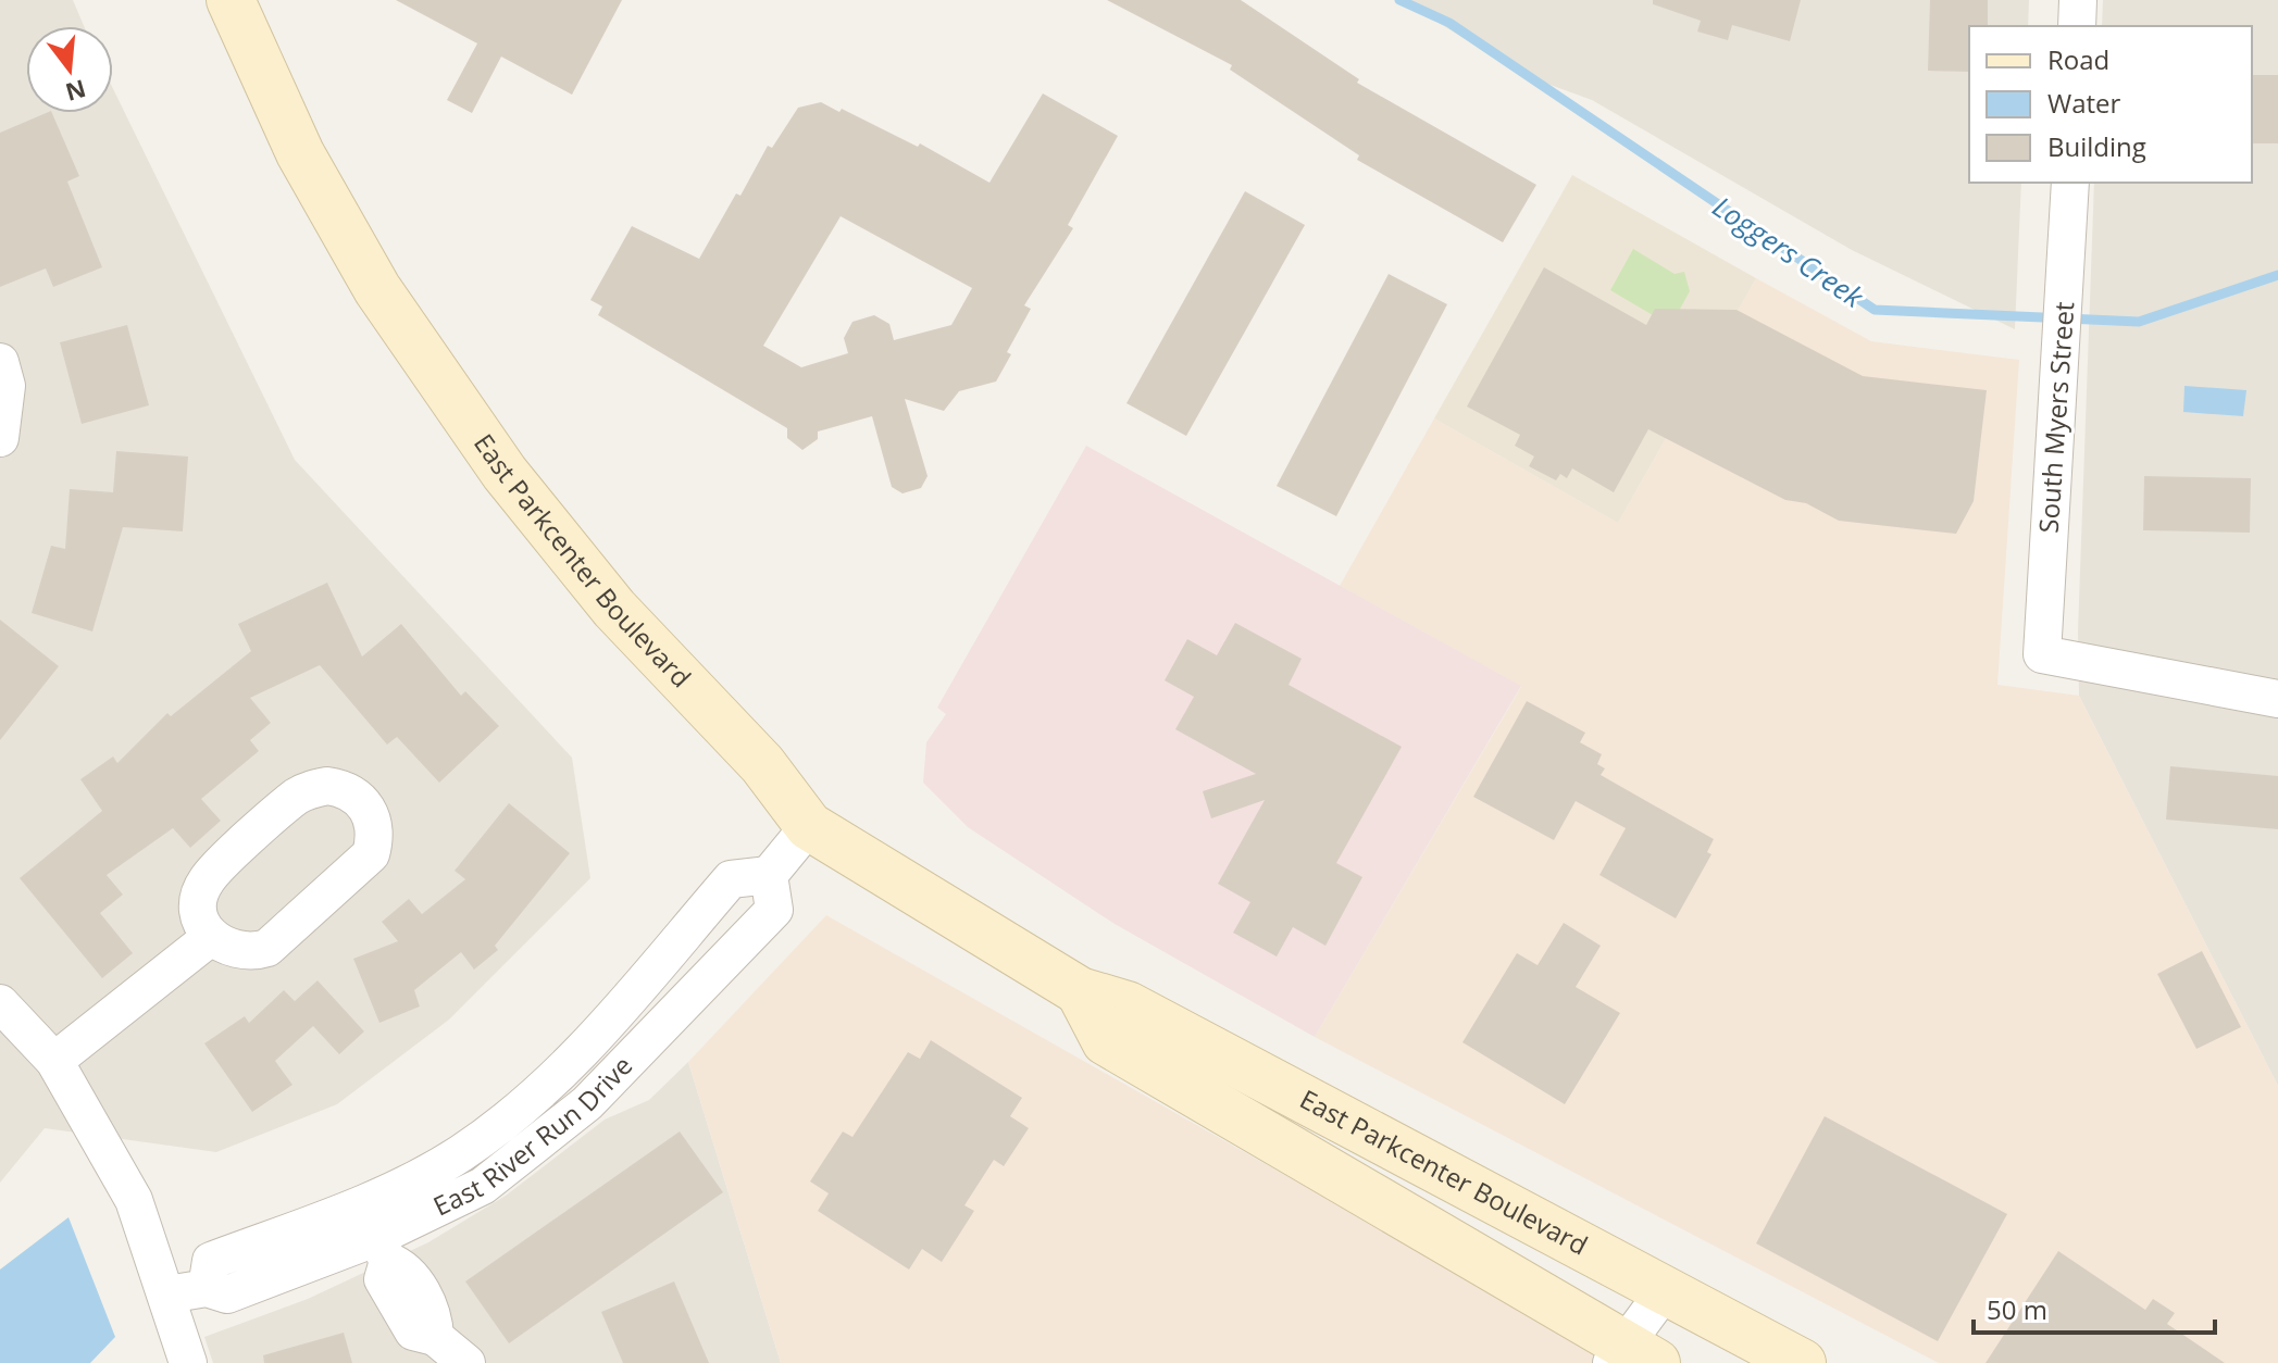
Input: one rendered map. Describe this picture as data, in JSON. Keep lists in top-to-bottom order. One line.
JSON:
{"streets":{"main road":["East Parkcenter Boulevard"],"street":["South Myers Street","East River Run Drive"]},"water":["Loggers Creek"],"legend":["Road","Water","Building"],"scale_bar":"50 m","north":"bottom"}
